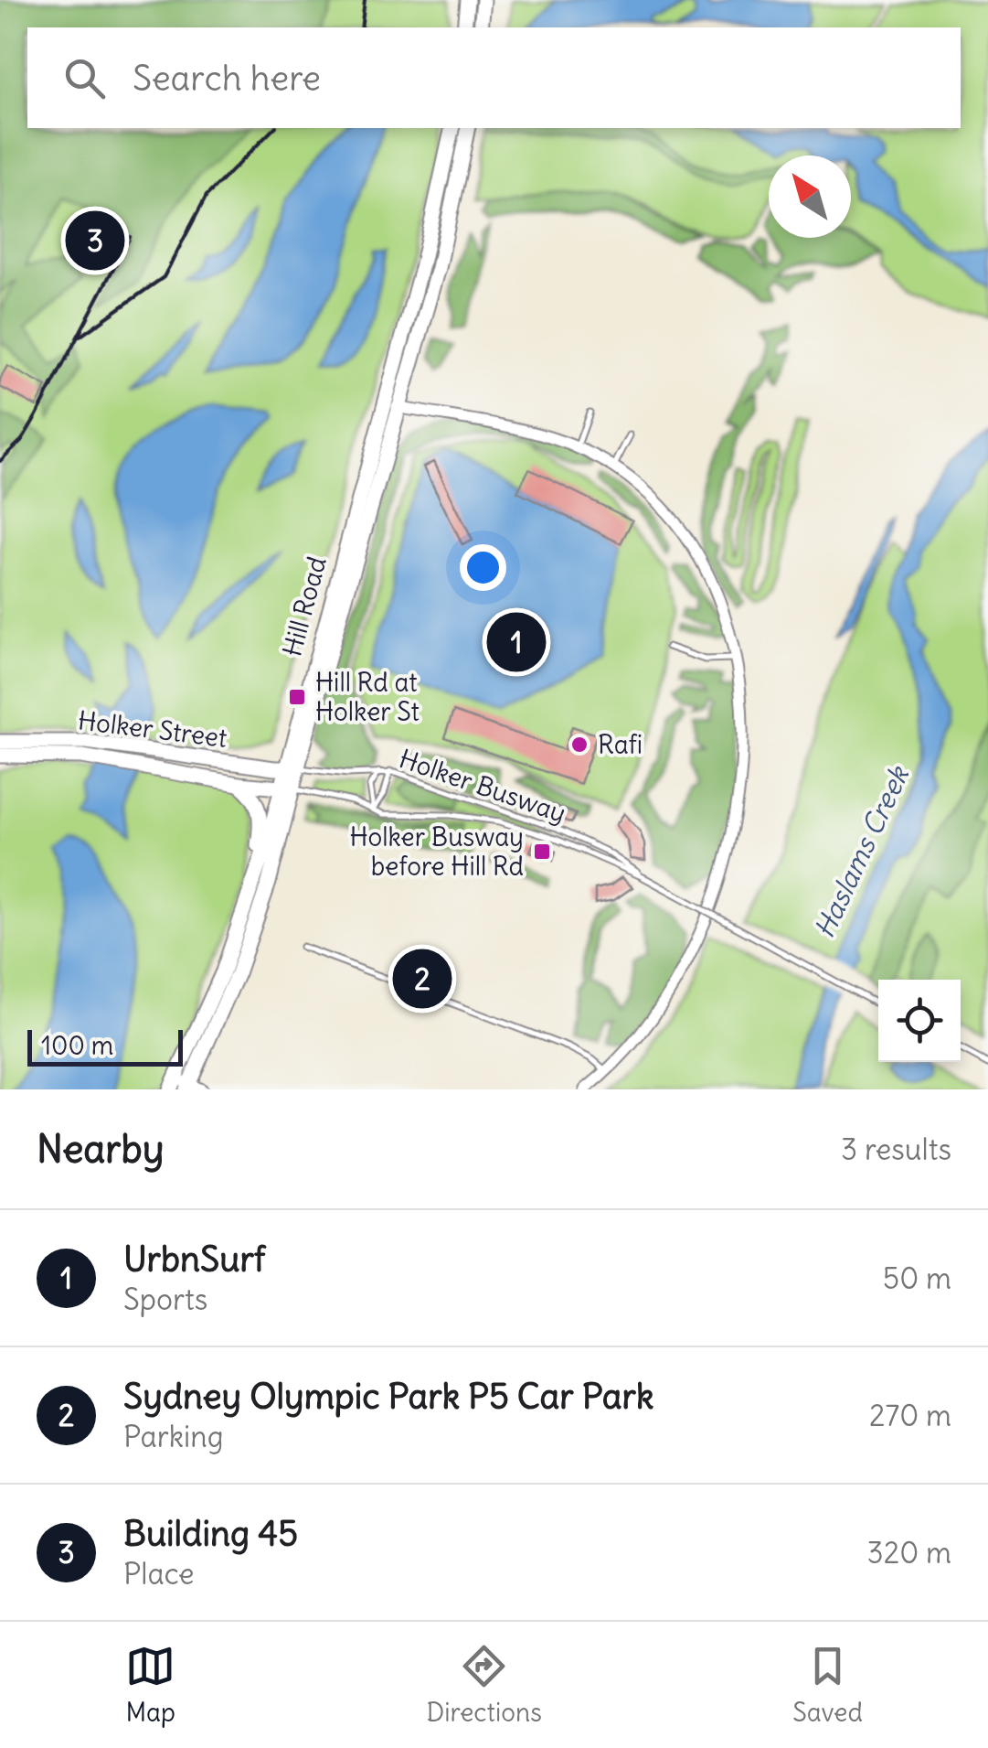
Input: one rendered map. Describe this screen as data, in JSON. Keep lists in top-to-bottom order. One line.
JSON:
{"streets":{"main road":["Hill Road","Holker Street"],"lane":["Holker Busway"]},"crossings":[["Hill Road","Holker Street"],["Hill Road","Holker Busway"],["Holker Street","Holker Busway"]],"water":["Haslams Creek"],"places":{"transit":["Hill Rd at Holker St","Holker Busway before Hill Rd"],"other":["Rafi"]},"scale_bar":"100 m","north":"top left","page":{"search":"Search here","pins":["3","1","2"],"scale":"100 m","heading":["Nearby","3 results"],"list":[{"mark":"1","name":"UrbnSurf","note":"Sports","value":"50 m"},{"mark":"2","name":"Sydney Olympic Park P5 Car Park","note":"Parking","value":"270 m"},{"mark":"3","name":"Building 45","note":"Place","value":"320 m"}],"nav":["Map","Directions","Saved"]}}
